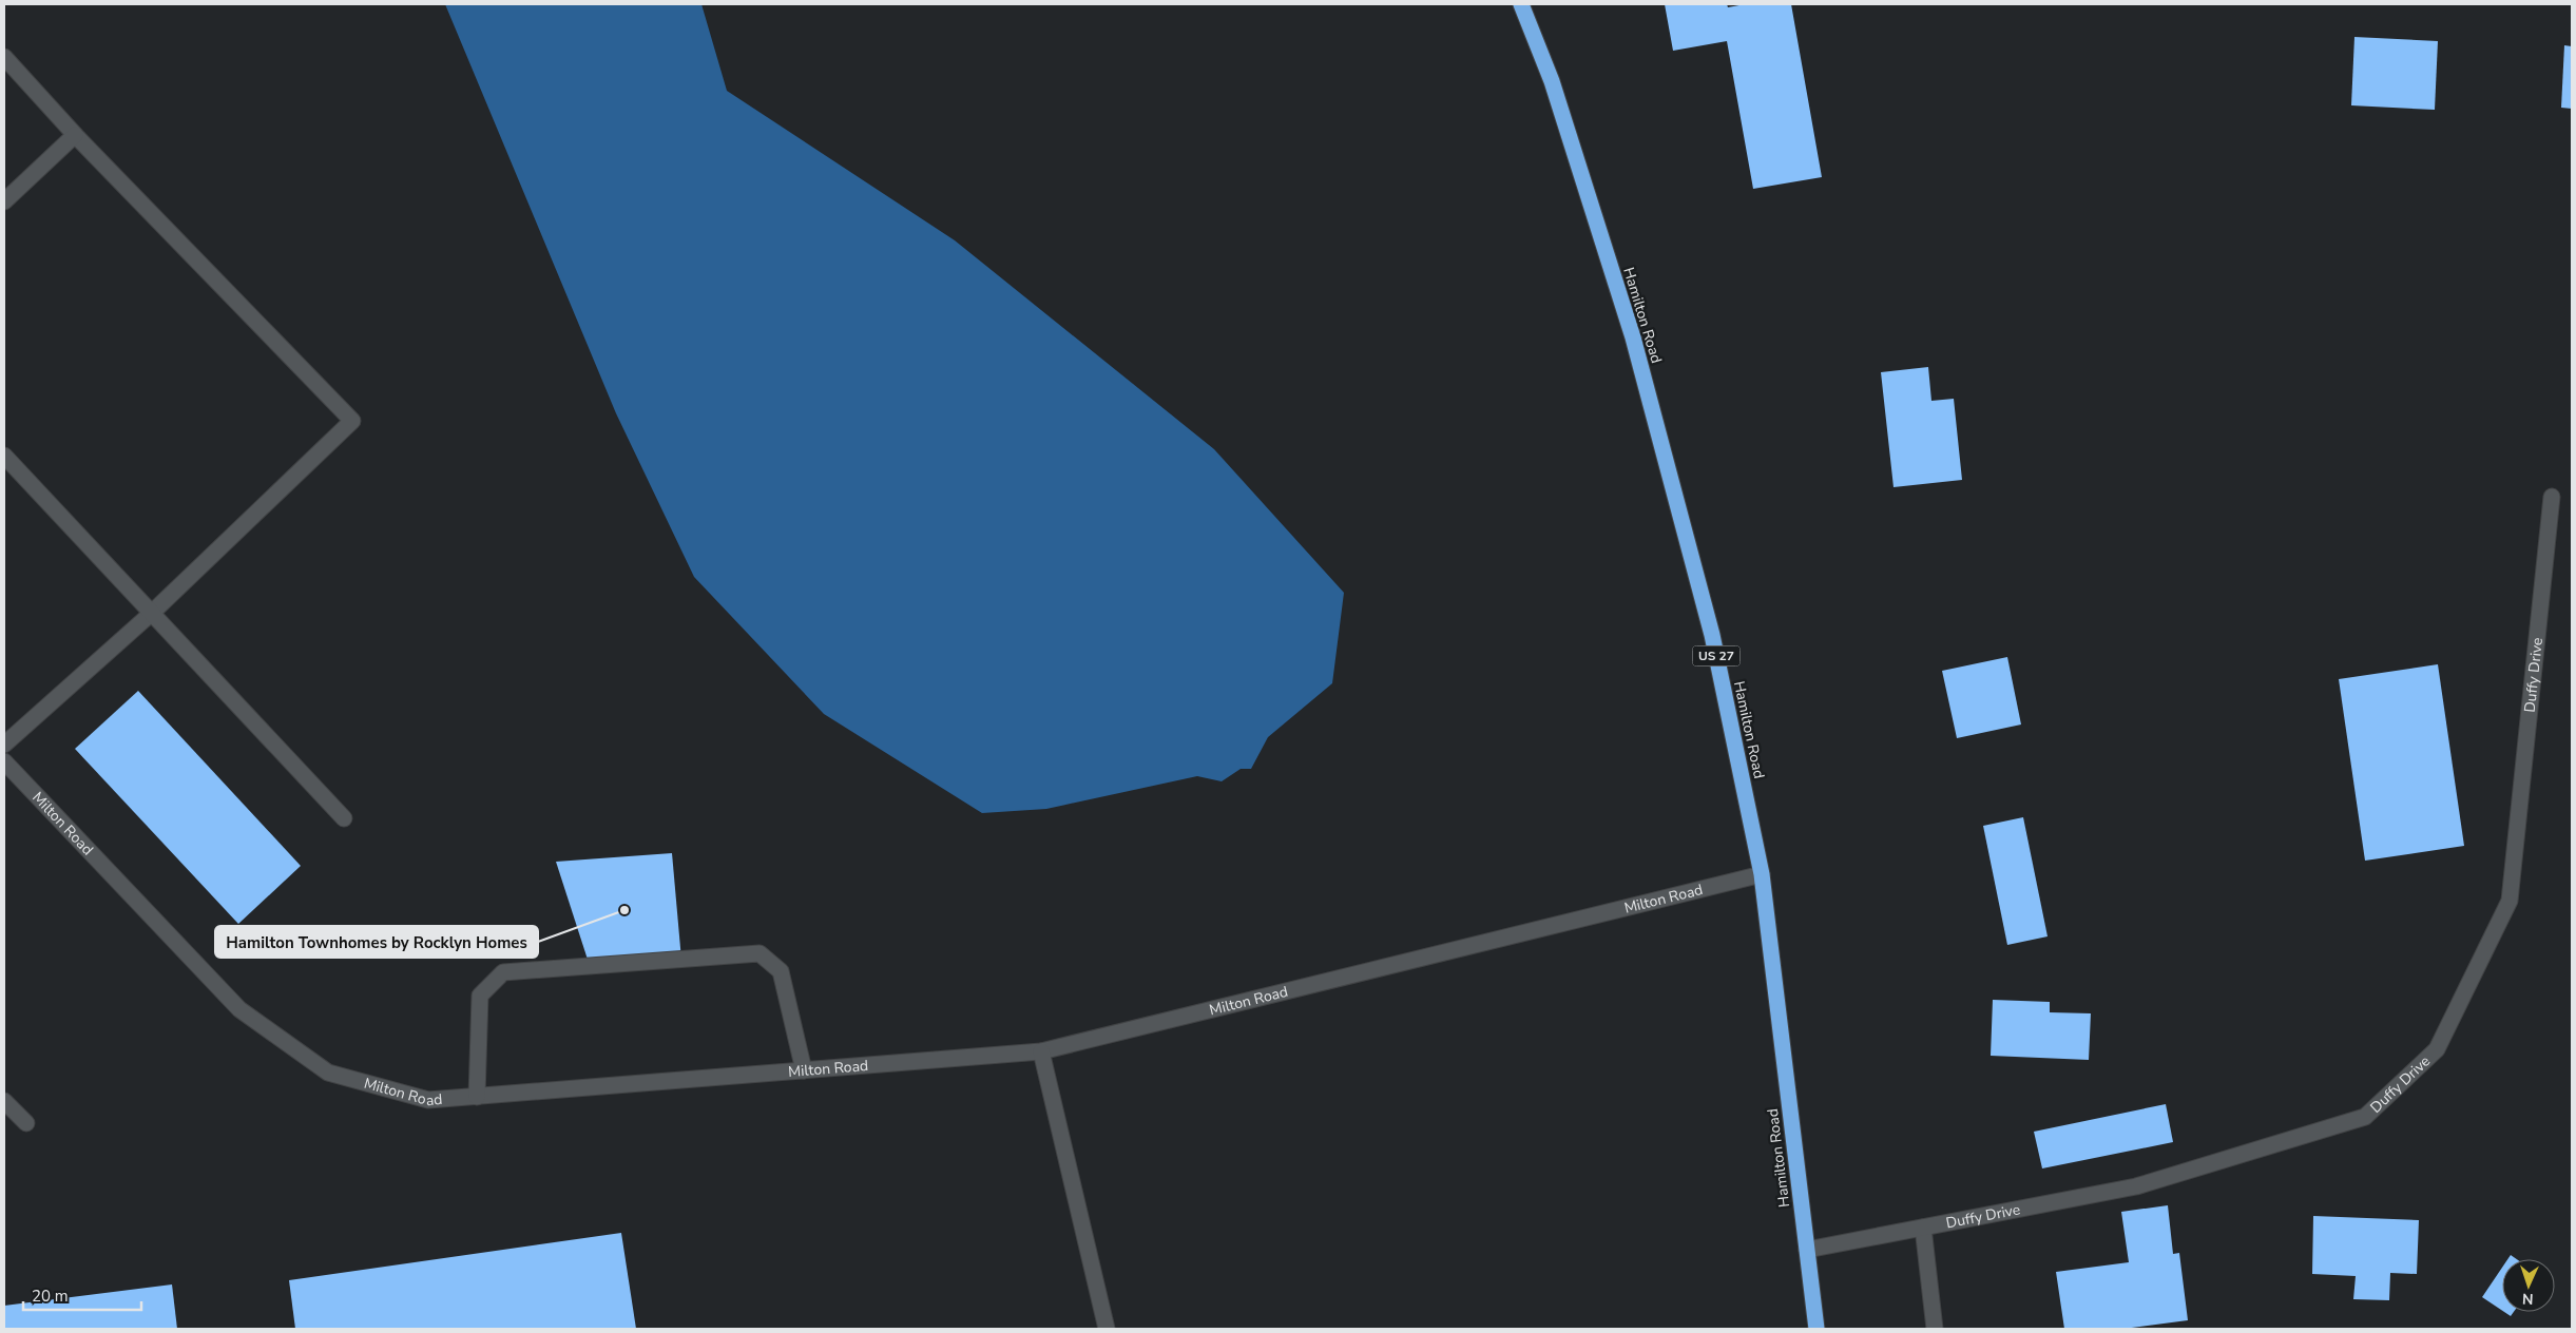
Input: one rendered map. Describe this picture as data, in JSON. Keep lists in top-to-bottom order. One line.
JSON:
{"streets":{"highway":["Hamilton Road","US 27"],"street":["Duffy Drive","Milton Road"]},"crossings":[["Hamilton Road","Duffy Drive"],["Hamilton Road","Milton Road"]],"places":["Hamilton Townhomes by Rocklyn Homes"],"scale_bar":"20 m","north":"bottom"}
